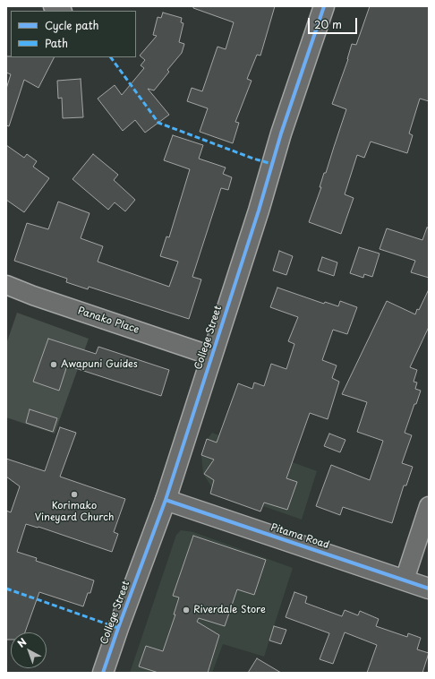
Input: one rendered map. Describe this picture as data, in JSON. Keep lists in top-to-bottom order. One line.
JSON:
{"streets":{"main road":["College Street","Pitama Road"],"street":["Panako Place"]},"crossings":[["Panako Place","College Street"],["College Street","Pitama Road"]],"places":["Awapuni Guides","Korimako Vineyard Church","Riverdale Store"],"legend":["Cycle path","Path"],"scale_bar":"20 m","north":"top left"}
